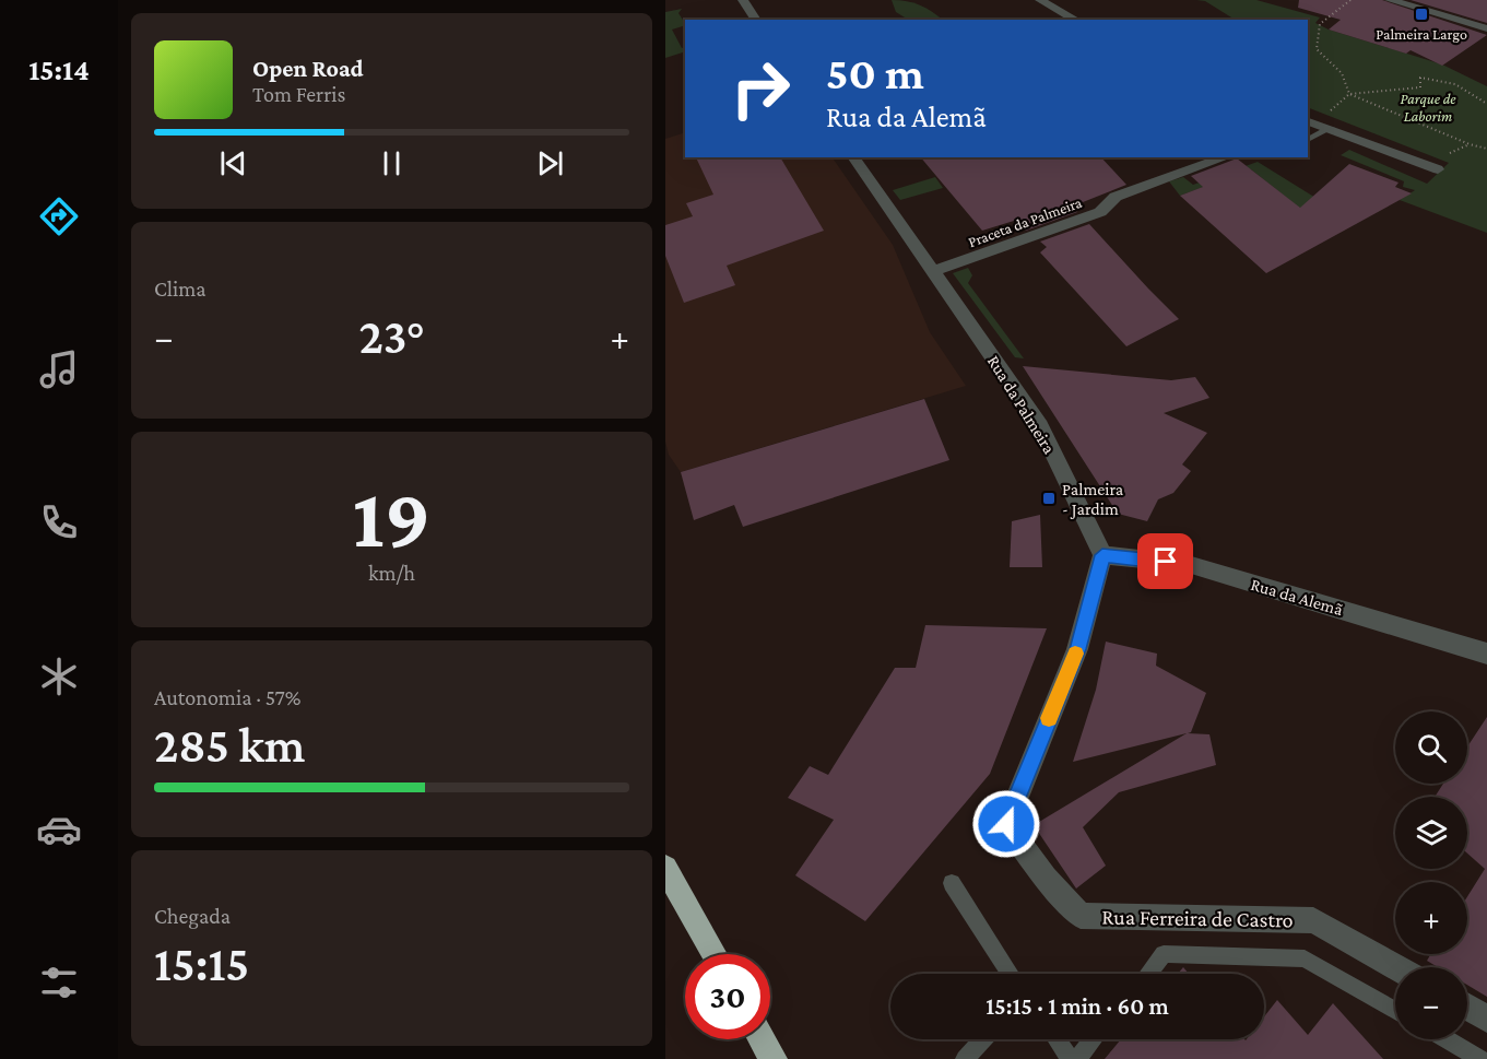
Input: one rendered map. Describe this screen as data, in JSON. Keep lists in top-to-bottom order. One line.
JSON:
{"streets":{"street":["Praceta da Palmeira","Rua da Palmeira","Rua da Alemã","Rua Ferreira de Castro"]},"crossings":[["Praceta da Palmeira","Rua da Palmeira"],["Rua da Palmeira","Rua da Alemã"],["Rua da Palmeira","Rua Ferreira de Castro"],["Rua da Alemã","Rua Ferreira de Castro"]],"parks":["Parque de Laborim"],"places":{"transit":["Palmeira Largo","Palmeira - Jardim"]},"page":{"tabs":"15:14","turn":["50 m","Rua da Alemã"],"song":["Open Road","Tom Ferris"],"tile":["Clima",["19","km/h"],["Autonomia · 57%","285 km"],["Chegada","15:15"]],"heat":["−","23°","+"],"map_buttons":["+","−"],"limit":"30","trip":"15:15 · 1 min · 60 m"}}
